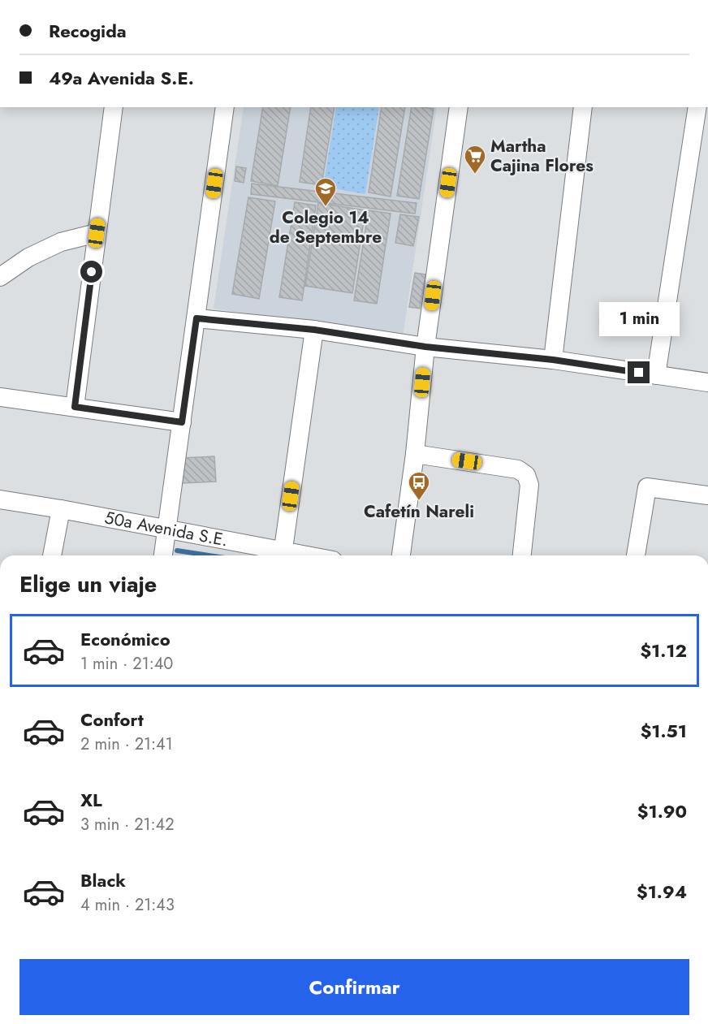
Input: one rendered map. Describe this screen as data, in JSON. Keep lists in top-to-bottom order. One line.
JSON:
{"streets":{"street":["50a Avenida S.E."]},"places":{"supermarket":["Martha Cajina Flores"],"school or university":["Colegio 14 de Septembre"],"bus stop":["Cafetín Nareli"]},"page":{"banner":["Recogida","49a Avenida S.E."],"bubble":"1 min","heading":"Elige un viaje","list":[{"name":"Económico","note":"1 min · 21:40","value":"$1.12"},{"name":"Confort","note":"2 min · 21:41","value":"$1.51"},{"name":"XL","note":"3 min · 21:42","value":"$1.90"},{"name":"Black","note":"4 min · 21:43","value":"$1.94"}],"buttons":"Confirmar"}}
